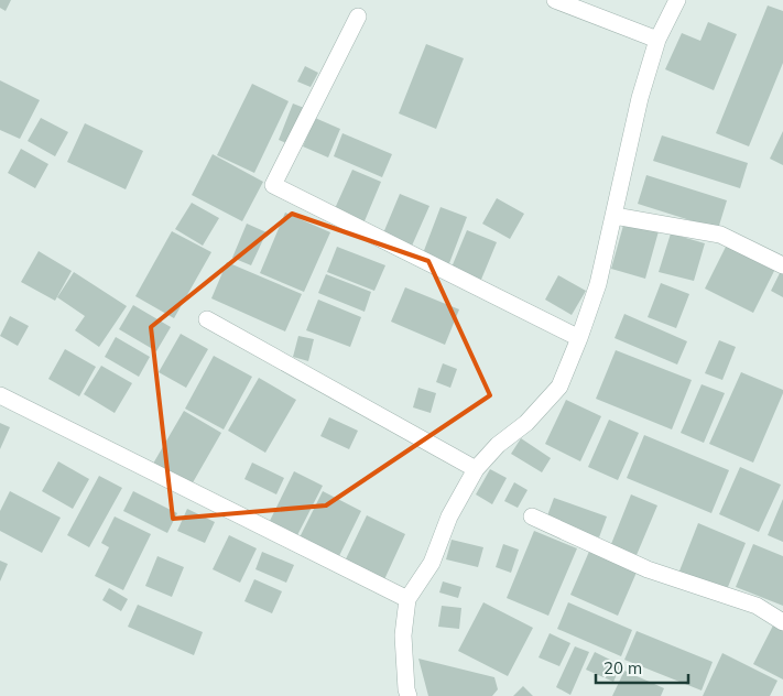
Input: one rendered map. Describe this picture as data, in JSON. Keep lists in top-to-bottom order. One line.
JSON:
{"scale_bar":"20 m"}
